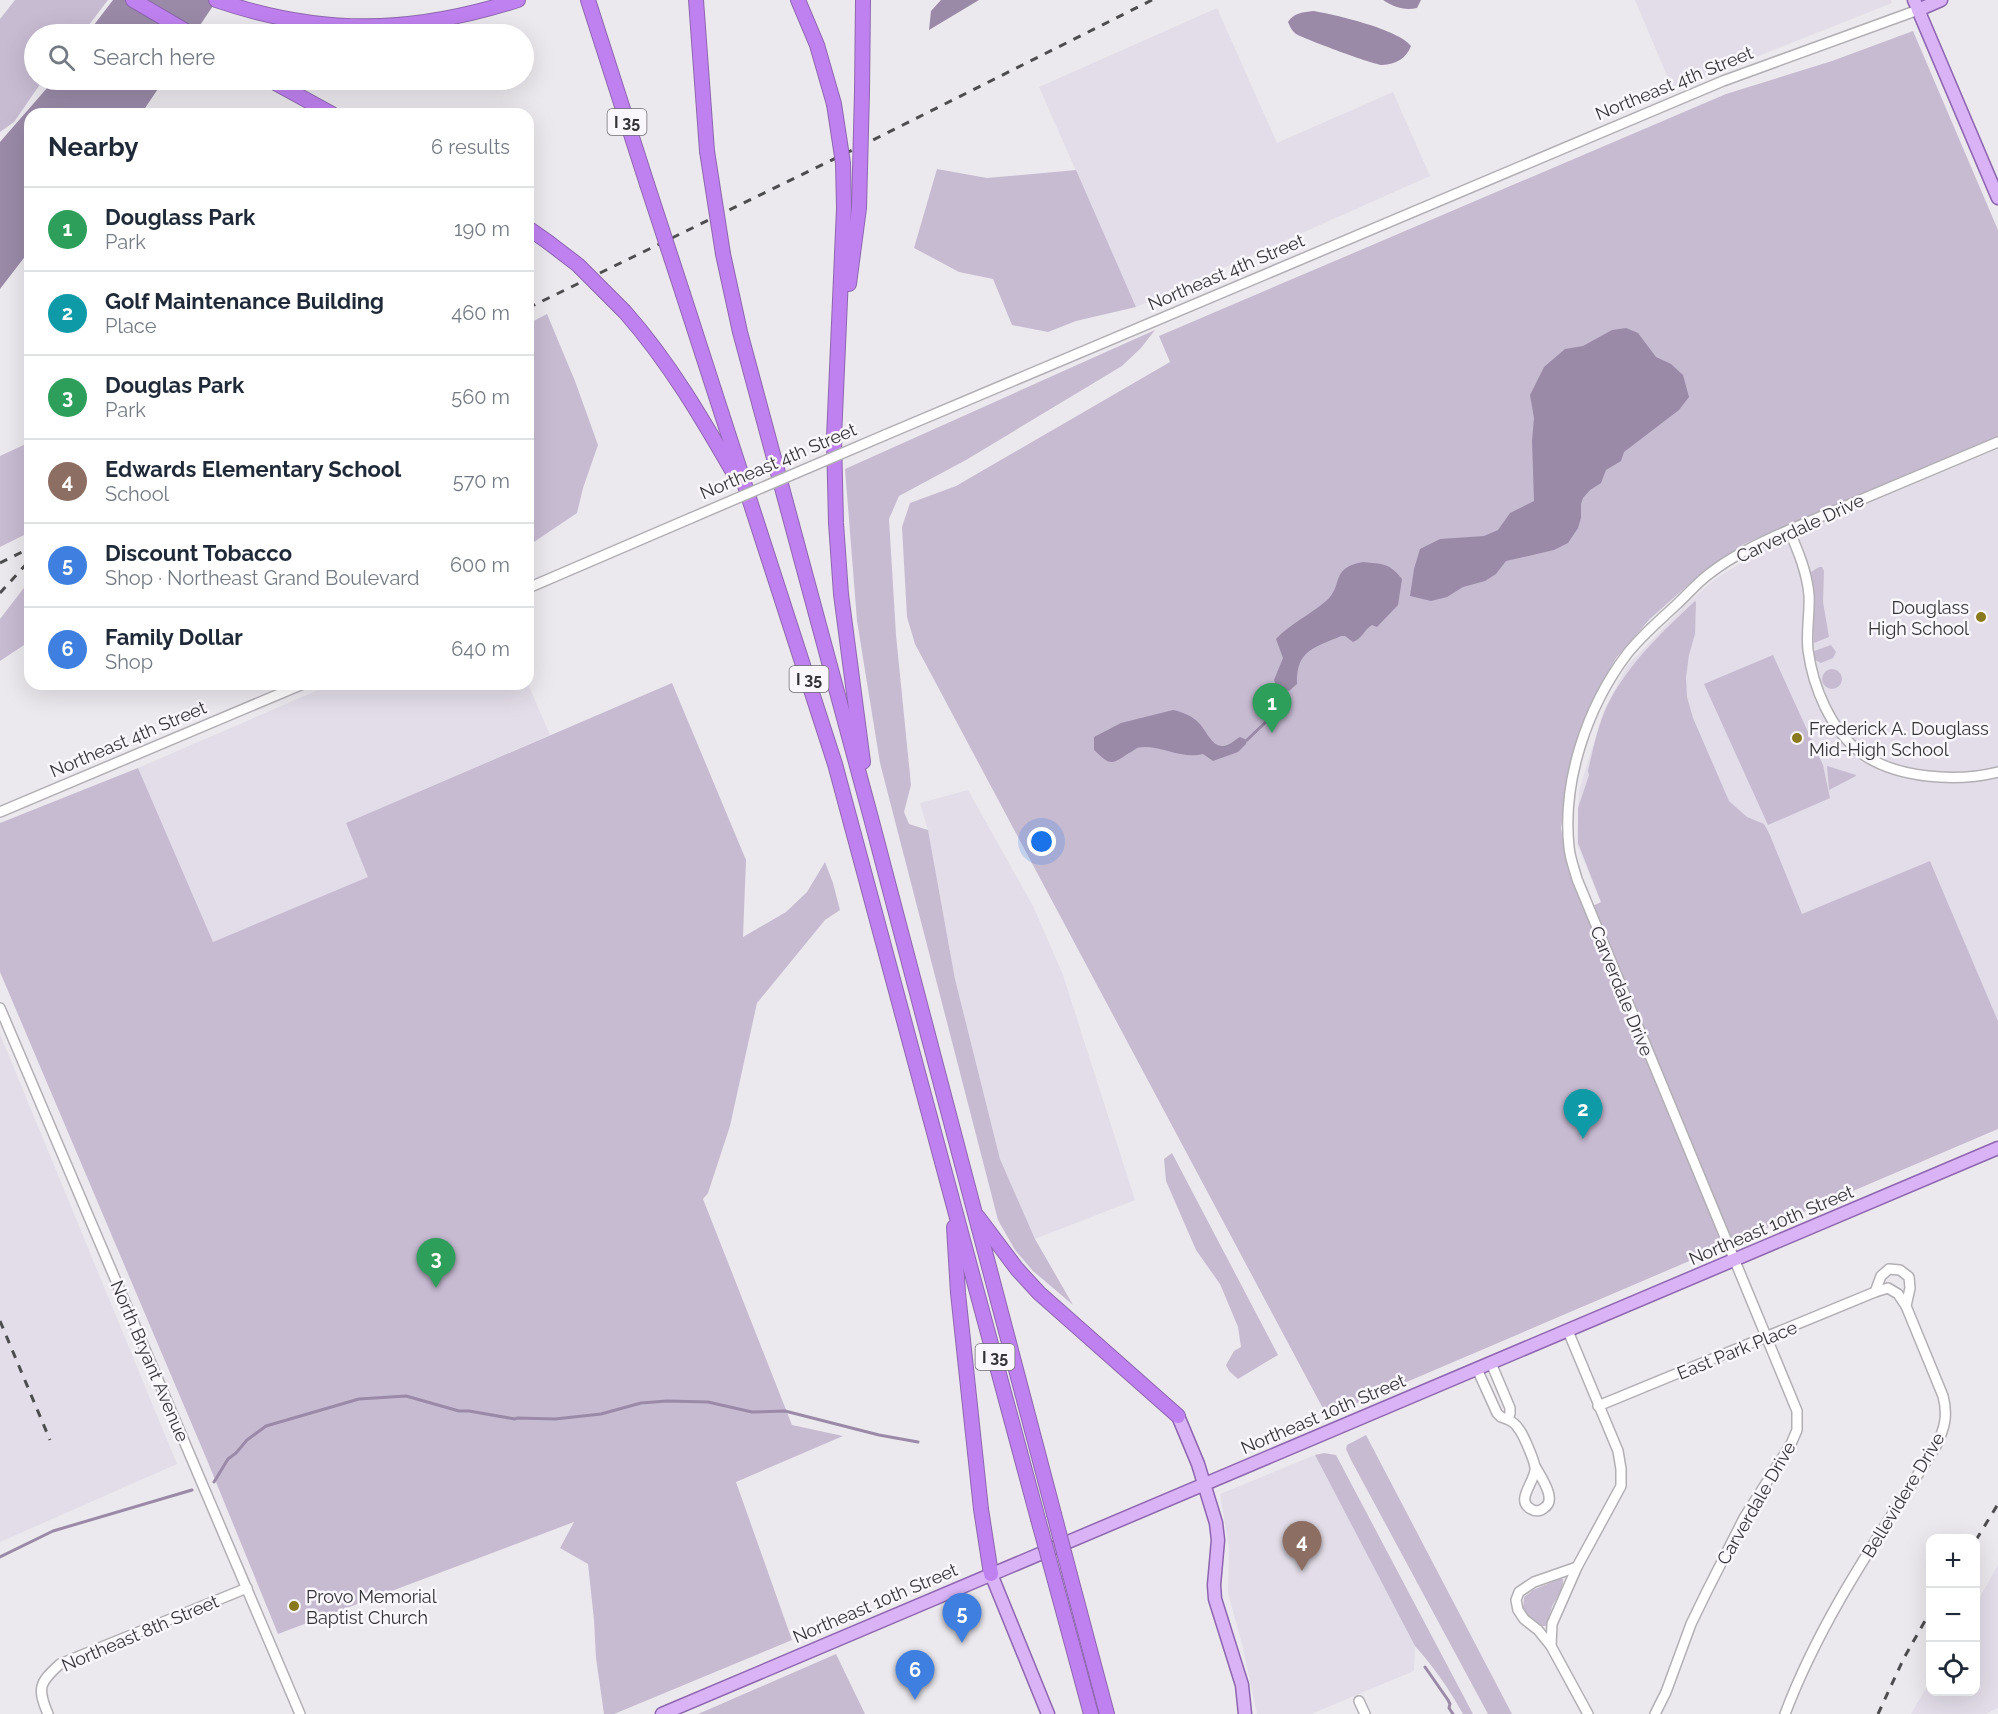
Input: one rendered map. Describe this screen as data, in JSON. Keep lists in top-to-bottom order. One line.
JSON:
{"streets":{"highway":["I 35"],"main road":["Northeast 4th Street","Northeast 10th Street"],"street":["Carverdale Drive","East Park Place","North Bryant Avenue","Bellevidere Drive","Northeast 8th Street"]},"crossings":[["Carverdale Drive","Northeast 10th Street"],["Carverdale Drive","East Park Place"],["East Park Place","Bellevidere Drive"],["North Bryant Avenue","Northeast 8th Street"]],"places":["Douglass High School","Frederick A. Douglass Mid-High School","Provo Memorial Baptist Church"],"page":{"search":"Search here","heading":["Nearby","6 results"],"list":[{"mark":"1","name":"Douglass Park","note":"Park","value":"190 m"},{"mark":"2","name":"Golf Maintenance Building","note":"Place","value":"460 m"},{"mark":"3","name":"Douglas Park","note":"Park","value":"560 m"},{"mark":"4","name":"Edwards Elementary School","note":"School","value":"570 m"},{"mark":"5","name":"Discount Tobacco","note":"Shop · Northeast Grand Boulevard","value":"600 m"},{"mark":"6","name":"Family Dollar","note":"Shop","value":"640 m"}],"pins":["1","2","3","4","5","6"],"map_buttons":["+","−"]}}
